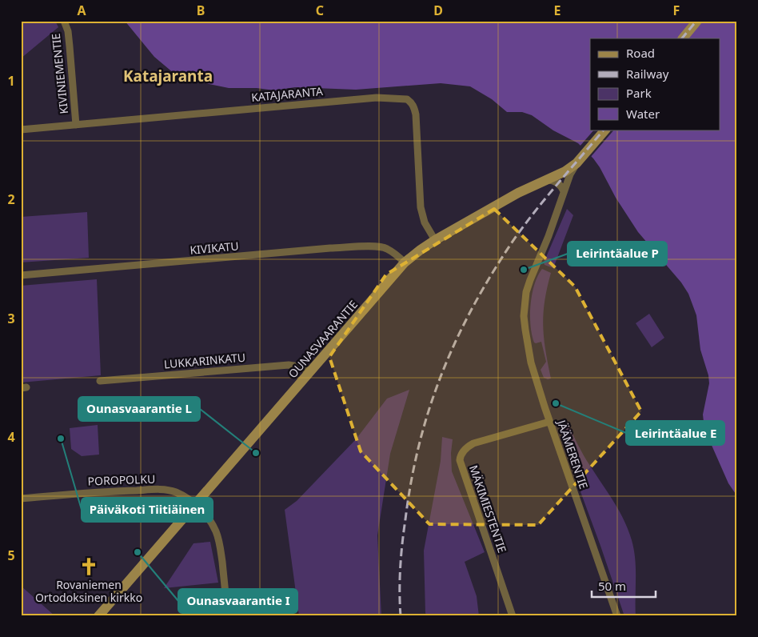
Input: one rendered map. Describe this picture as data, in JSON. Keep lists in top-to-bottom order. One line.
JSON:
{"streets":{"street":["KIVINIEMENTIE","KATAJARANTA","KIVIKATU","OUNASVAARANTIE","LUKKARINKATU","JÄÄMERENTIE","POROPOLKU","MÄKIMIESTENTIE"]},"crossings":[["KIVINIEMENTIE","KATAJARANTA"],["KATAJARANTA","OUNASVAARANTIE"],["KIVIKATU","OUNASVAARANTIE"],["OUNASVAARANTIE","LUKKARINKATU"],["OUNASVAARANTIE","JÄÄMERENTIE"],["OUNASVAARANTIE","POROPOLKU"],["JÄÄMERENTIE","MÄKIMIESTENTIE"]],"districts":["Katajaranta"],"places":{"other":["Leirintäalue P","Leirintäalue E","Päiväkoti Tiitiäinen","Ounasvaarantie L","Ounasvaarantie I"],"church":["Rovaniemen Ortodoksinen kirkko"]},"legend":["Road","Railway","Park","Water"],"scale_bar":"50 m","grid":{"columns":["A","B","C","D","E","F"],"rows":["1","2","3","4","5"]}}
